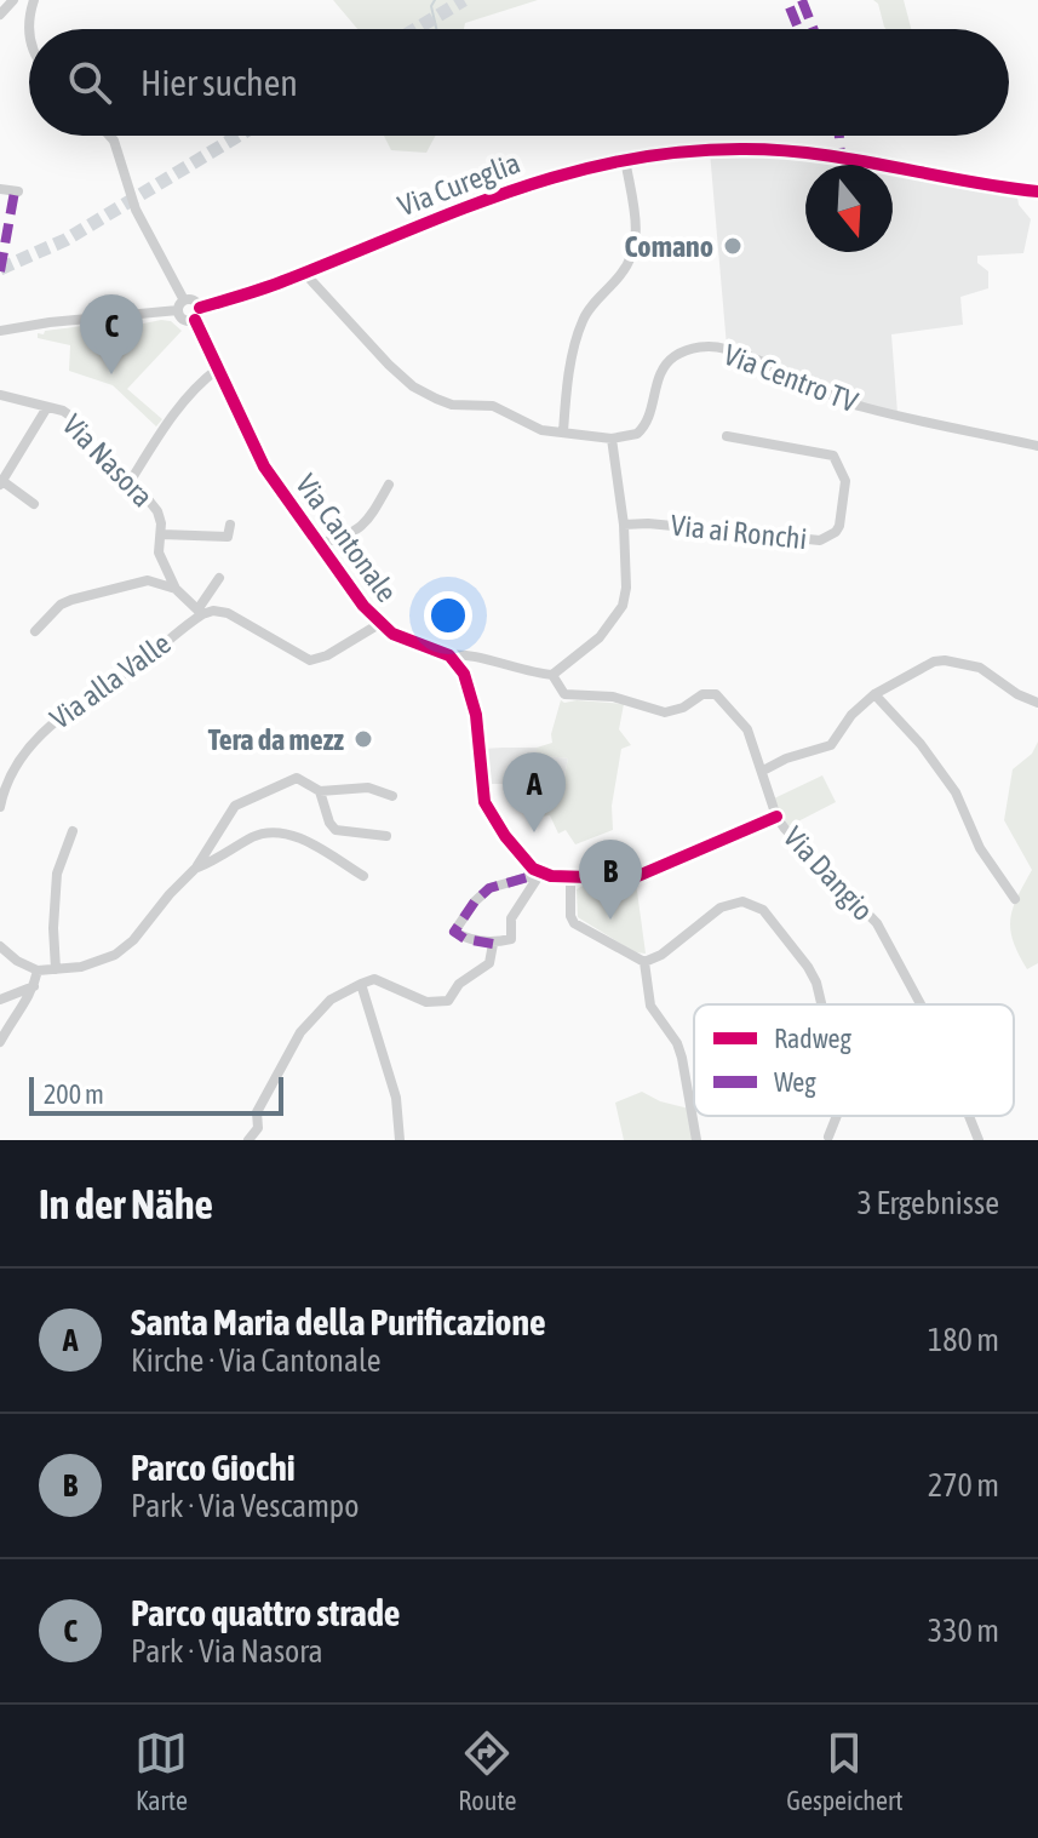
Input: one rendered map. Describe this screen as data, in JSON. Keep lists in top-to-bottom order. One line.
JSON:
{"streets":{"street":["Via Cureglia","Via Centro TV","Via Nasora","Via ai Ronchi","Via Cantonale","Via alla Valle","Via Dangio"]},"places":["Comano","Tera da mezz"],"legend":["Radweg","Weg"],"scale_bar":"200 m","north":"bottom","page":{"search":"Hier suchen","pins":["C","A","B"],"scale":"200 m","heading":["In der Nähe","3 Ergebnisse"],"list":[{"mark":"A","name":"Santa Maria della Purificazione","note":"Kirche · Via Cantonale","value":"180 m"},{"mark":"B","name":"Parco Giochi","note":"Park · Via Vescampo","value":"270 m"},{"mark":"C","name":"Parco quattro strade","note":"Park · Via Nasora","value":"330 m"}],"nav":["Karte","Route","Gespeichert"]}}
